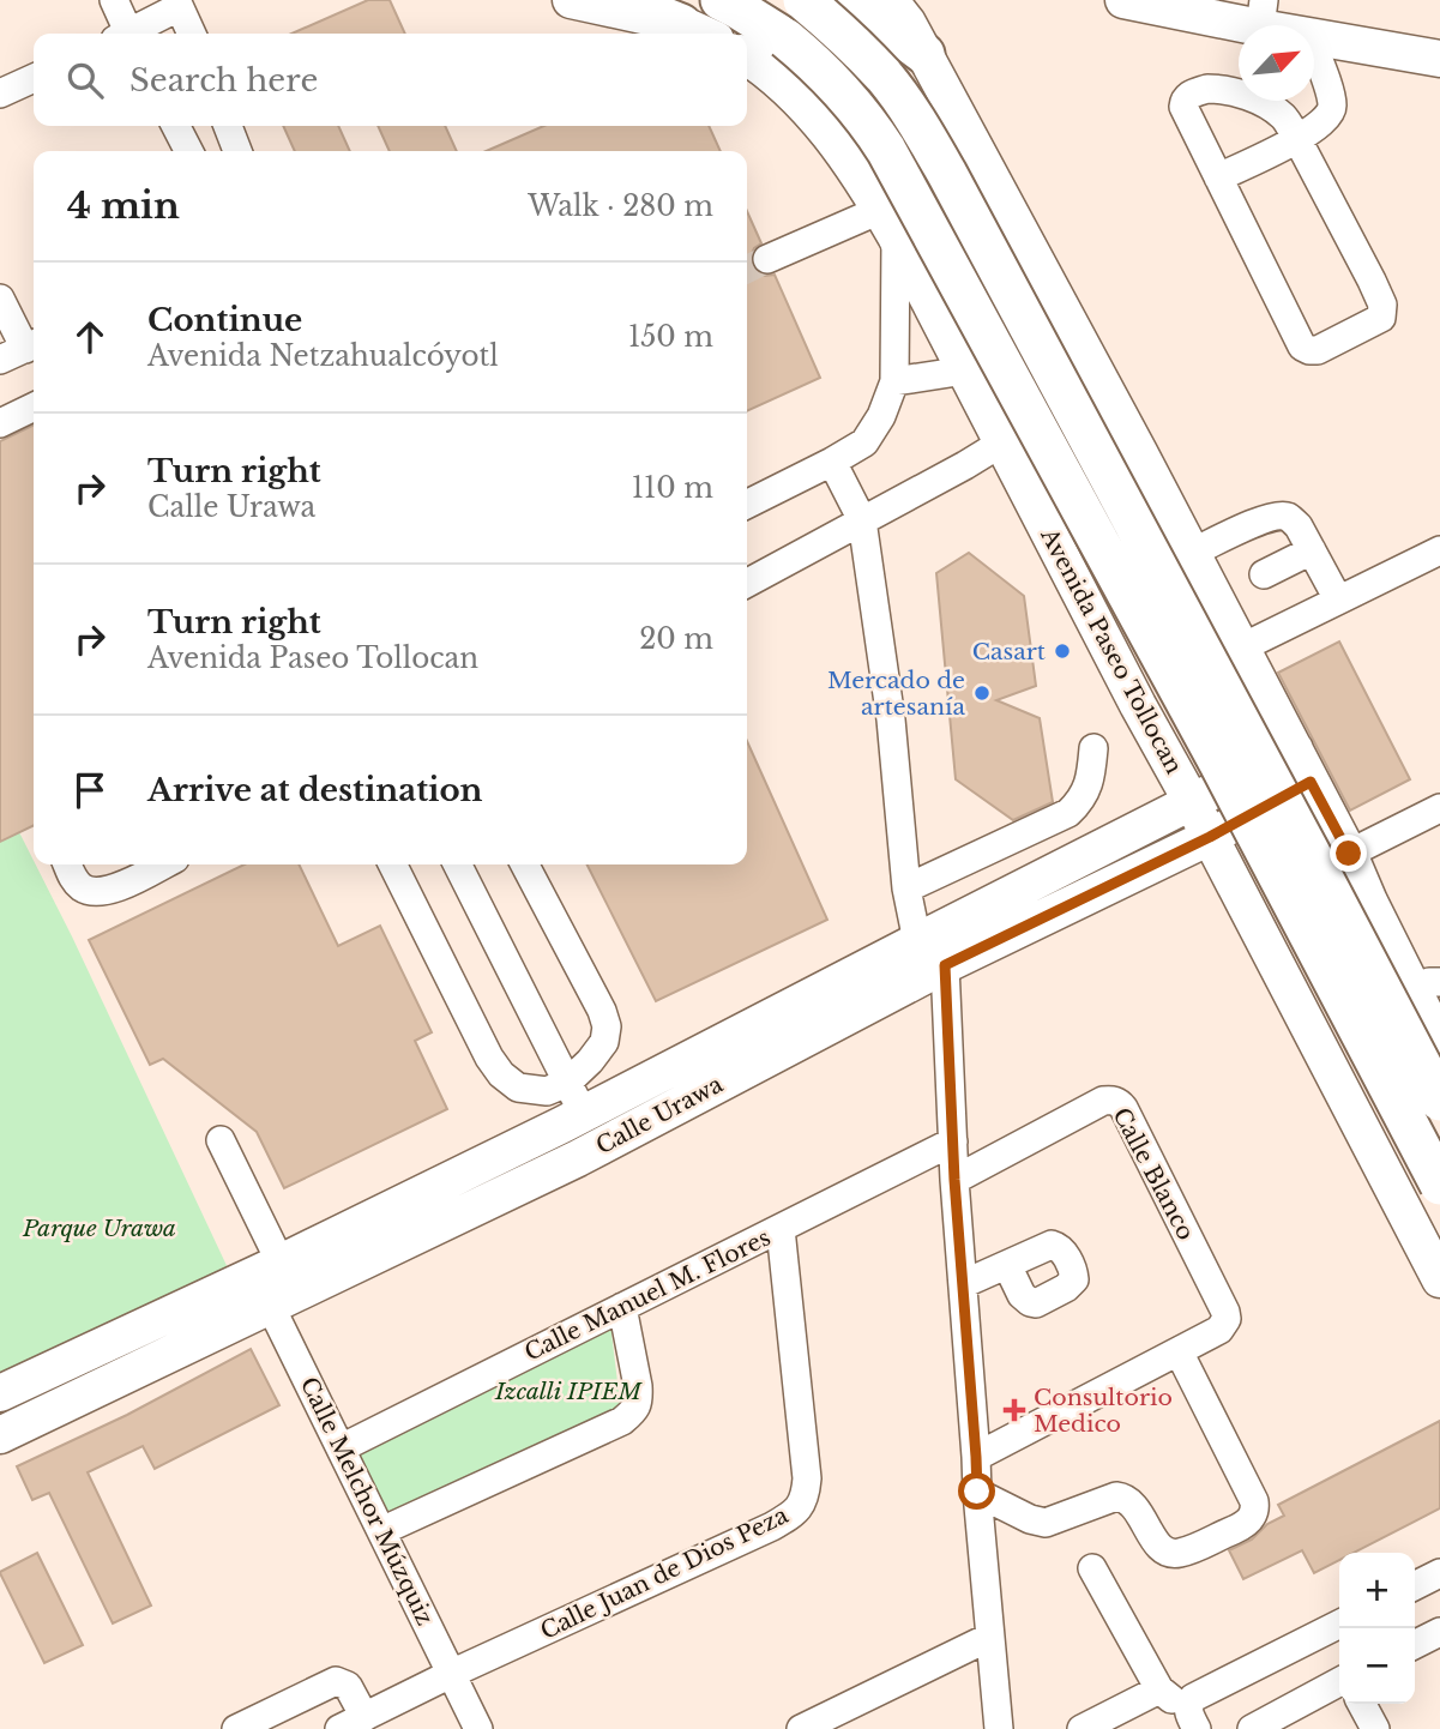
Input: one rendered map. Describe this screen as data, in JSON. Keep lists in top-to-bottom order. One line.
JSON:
{"streets":{"highway":["Avenida Paseo Tollocan"],"main road":["Calle Urawa"],"street":["Calle Blanco","Calle Manuel M. Flores","Calle Melchor Múzquiz","Calle Juan de Dios Peza"]},"crossings":[["Avenida Paseo Tollocan","Calle Urawa"],["Calle Urawa","Calle Melchor Múzquiz"],["Calle Manuel M. Flores","Calle Melchor Múzquiz"],["Calle Manuel M. Flores","Calle Juan de Dios Peza"],["Calle Melchor Múzquiz","Calle Juan de Dios Peza"]],"parks":["Parque Urawa","Izcalli IPIEM"],"places":{"other":["Casart","Mercado de artesanía"],"health":["Consultorio Medico"]},"north":"top right","page":{"search":"Search here","heading":["4 min","Walk · 280 m"],"list":[["Continue","Avenida Netzahualcóyotl","150 m"],["Turn right","Calle Urawa","110 m"],["Turn right","Avenida Paseo Tollocan","20 m"],"Arrive at destination"],"map_buttons":["+","−"]}}
